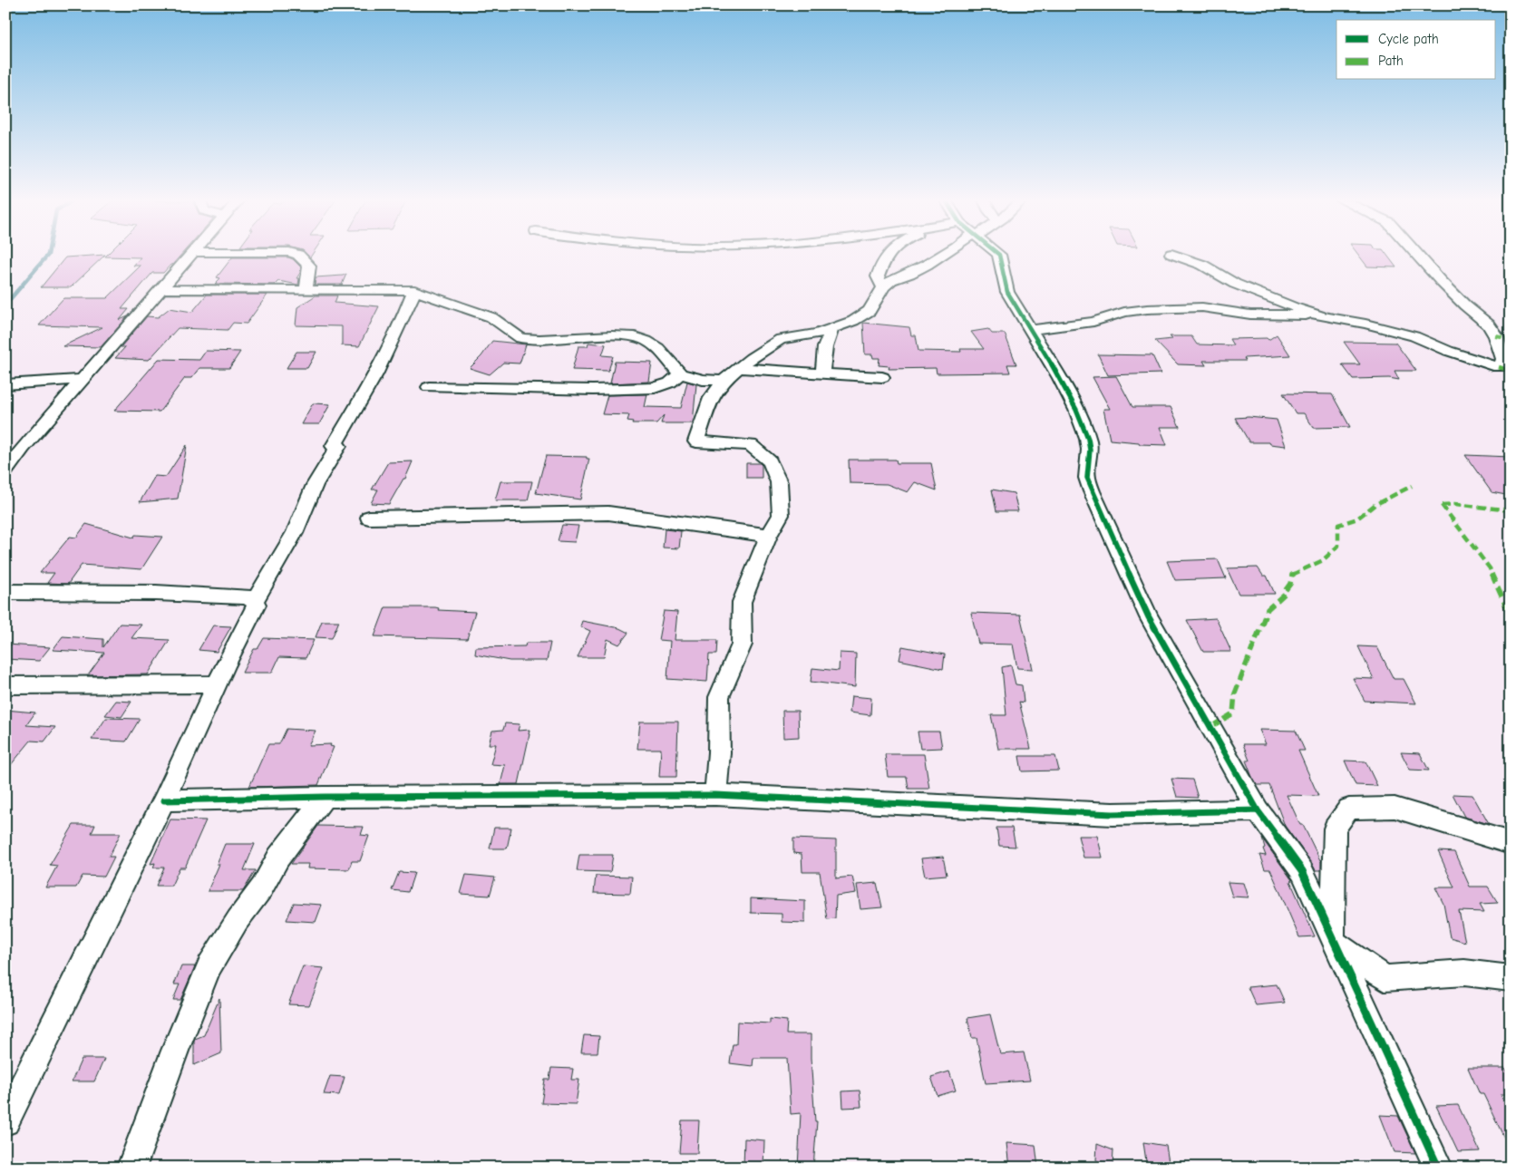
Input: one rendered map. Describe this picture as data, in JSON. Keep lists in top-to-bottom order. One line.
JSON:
{"legend":["Cycle path","Path"]}
